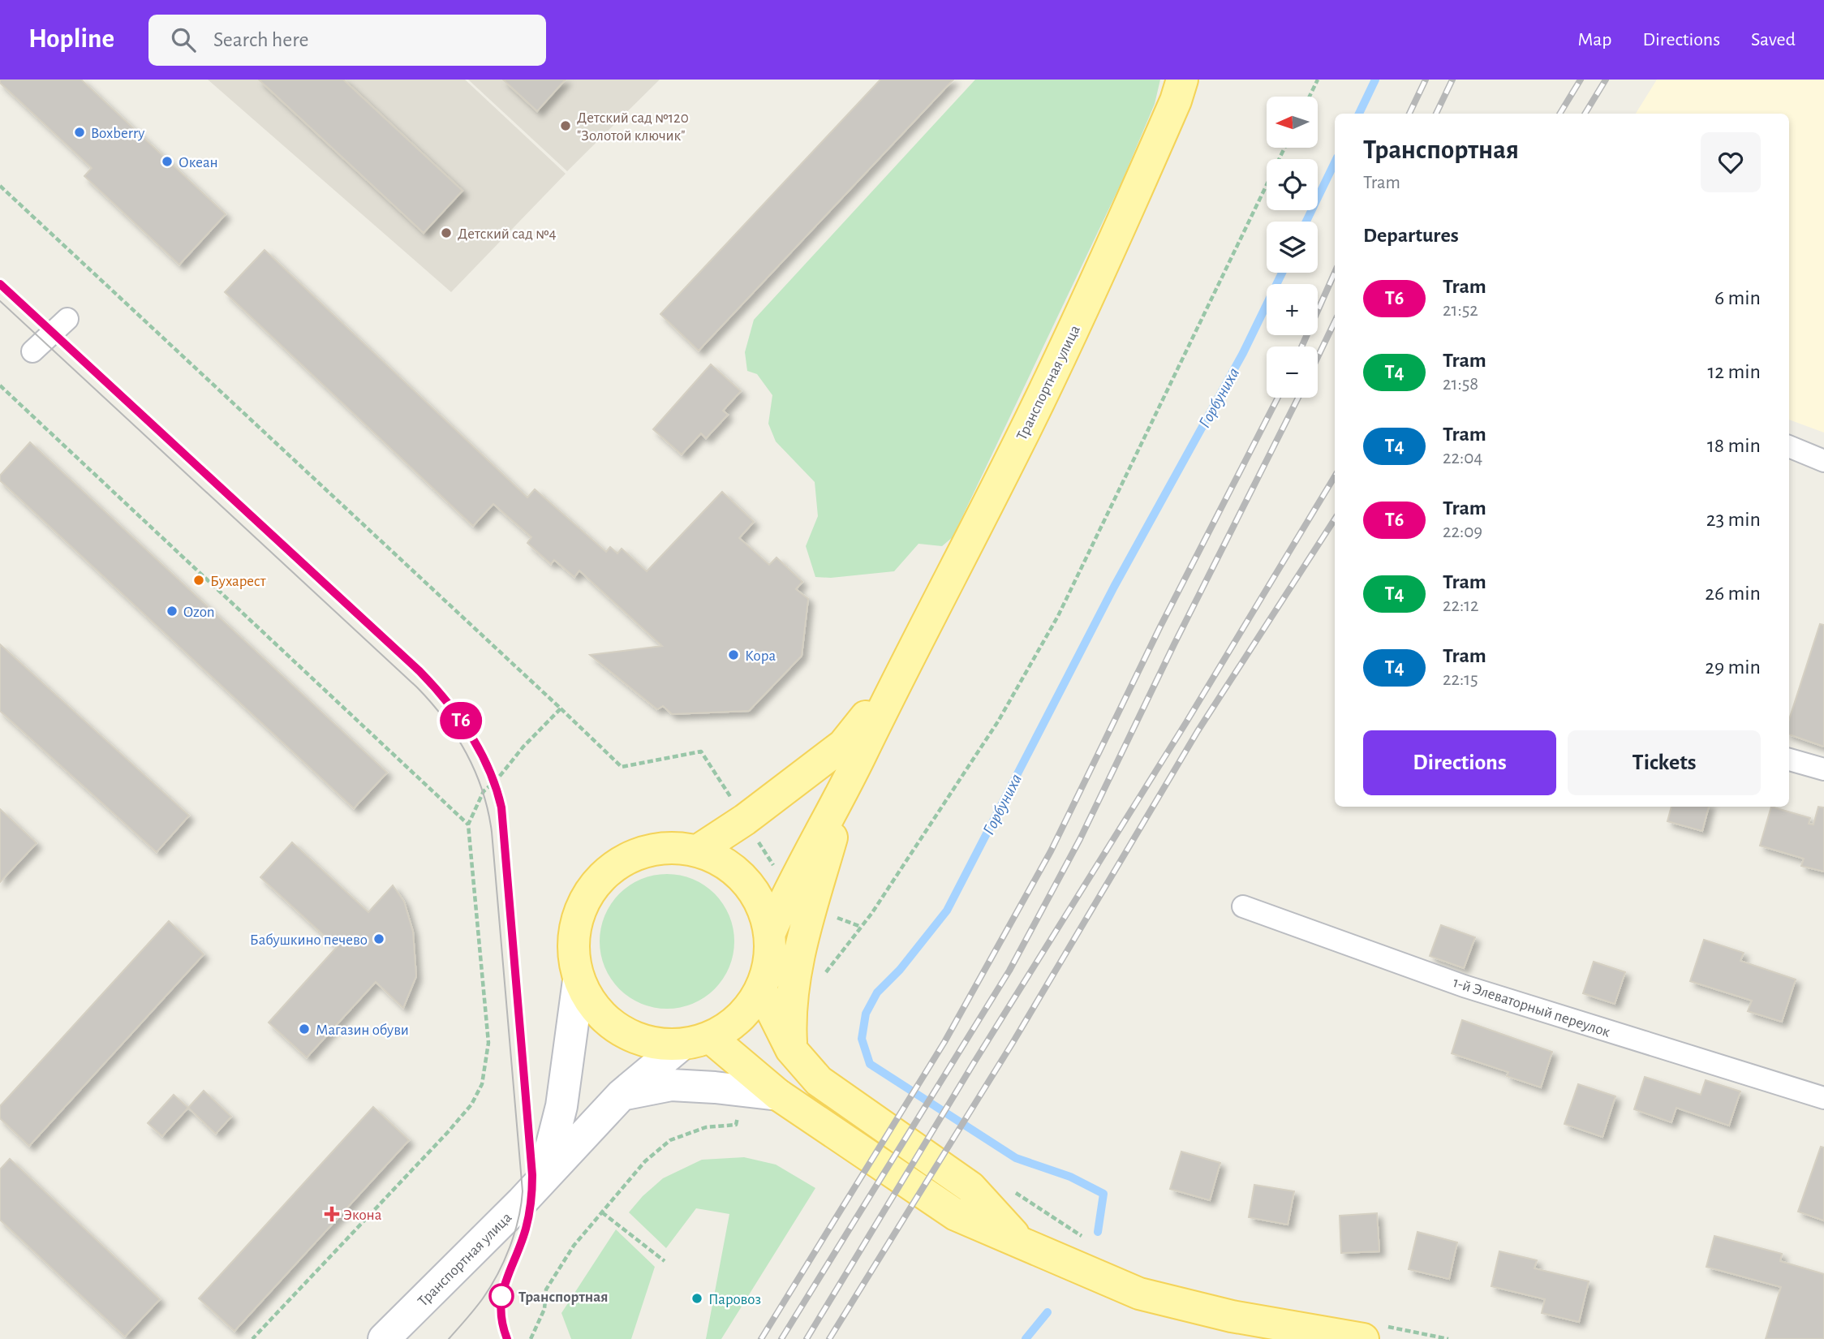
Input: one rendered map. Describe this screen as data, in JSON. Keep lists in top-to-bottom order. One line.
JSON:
{"streets":{"main road":["Транспортная улица"],"street":["1-й Элеваторный переулок"]},"water":["Горбуниха"],"places":{"other":["Детский сад №120 \"Золотой ключик\"","Boxberry","Океан","Детский сад №4","Бухарест","Ozon","Кора","Бабушкино печево","Магазин обуви","Транспортная","Паровоз"],"health":["Экона"]},"lines":["tram line T6"],"north":"left","page":{"header":"Hopline","search":"Search here","nav":["Map","Directions","Saved"],"on_map":"T6","map_buttons":["+","−"],"heading":[["Транспортная","Tram"],"Departures"],"list":[{"mark":"T6","name":"Tram","note":"21:52","value":"6 min"},{"mark":"T4","name":"Tram","note":"21:58","value":"12 min"},{"mark":"T4","name":"Tram","note":"22:04","value":"18 min"},{"mark":"T6","name":"Tram","note":"22:09","value":"23 min"},{"mark":"T4","name":"Tram","note":"22:12","value":"26 min"},{"mark":"T4","name":"Tram","note":"22:15","value":"29 min"}],"buttons":["Directions","Tickets"]}}
